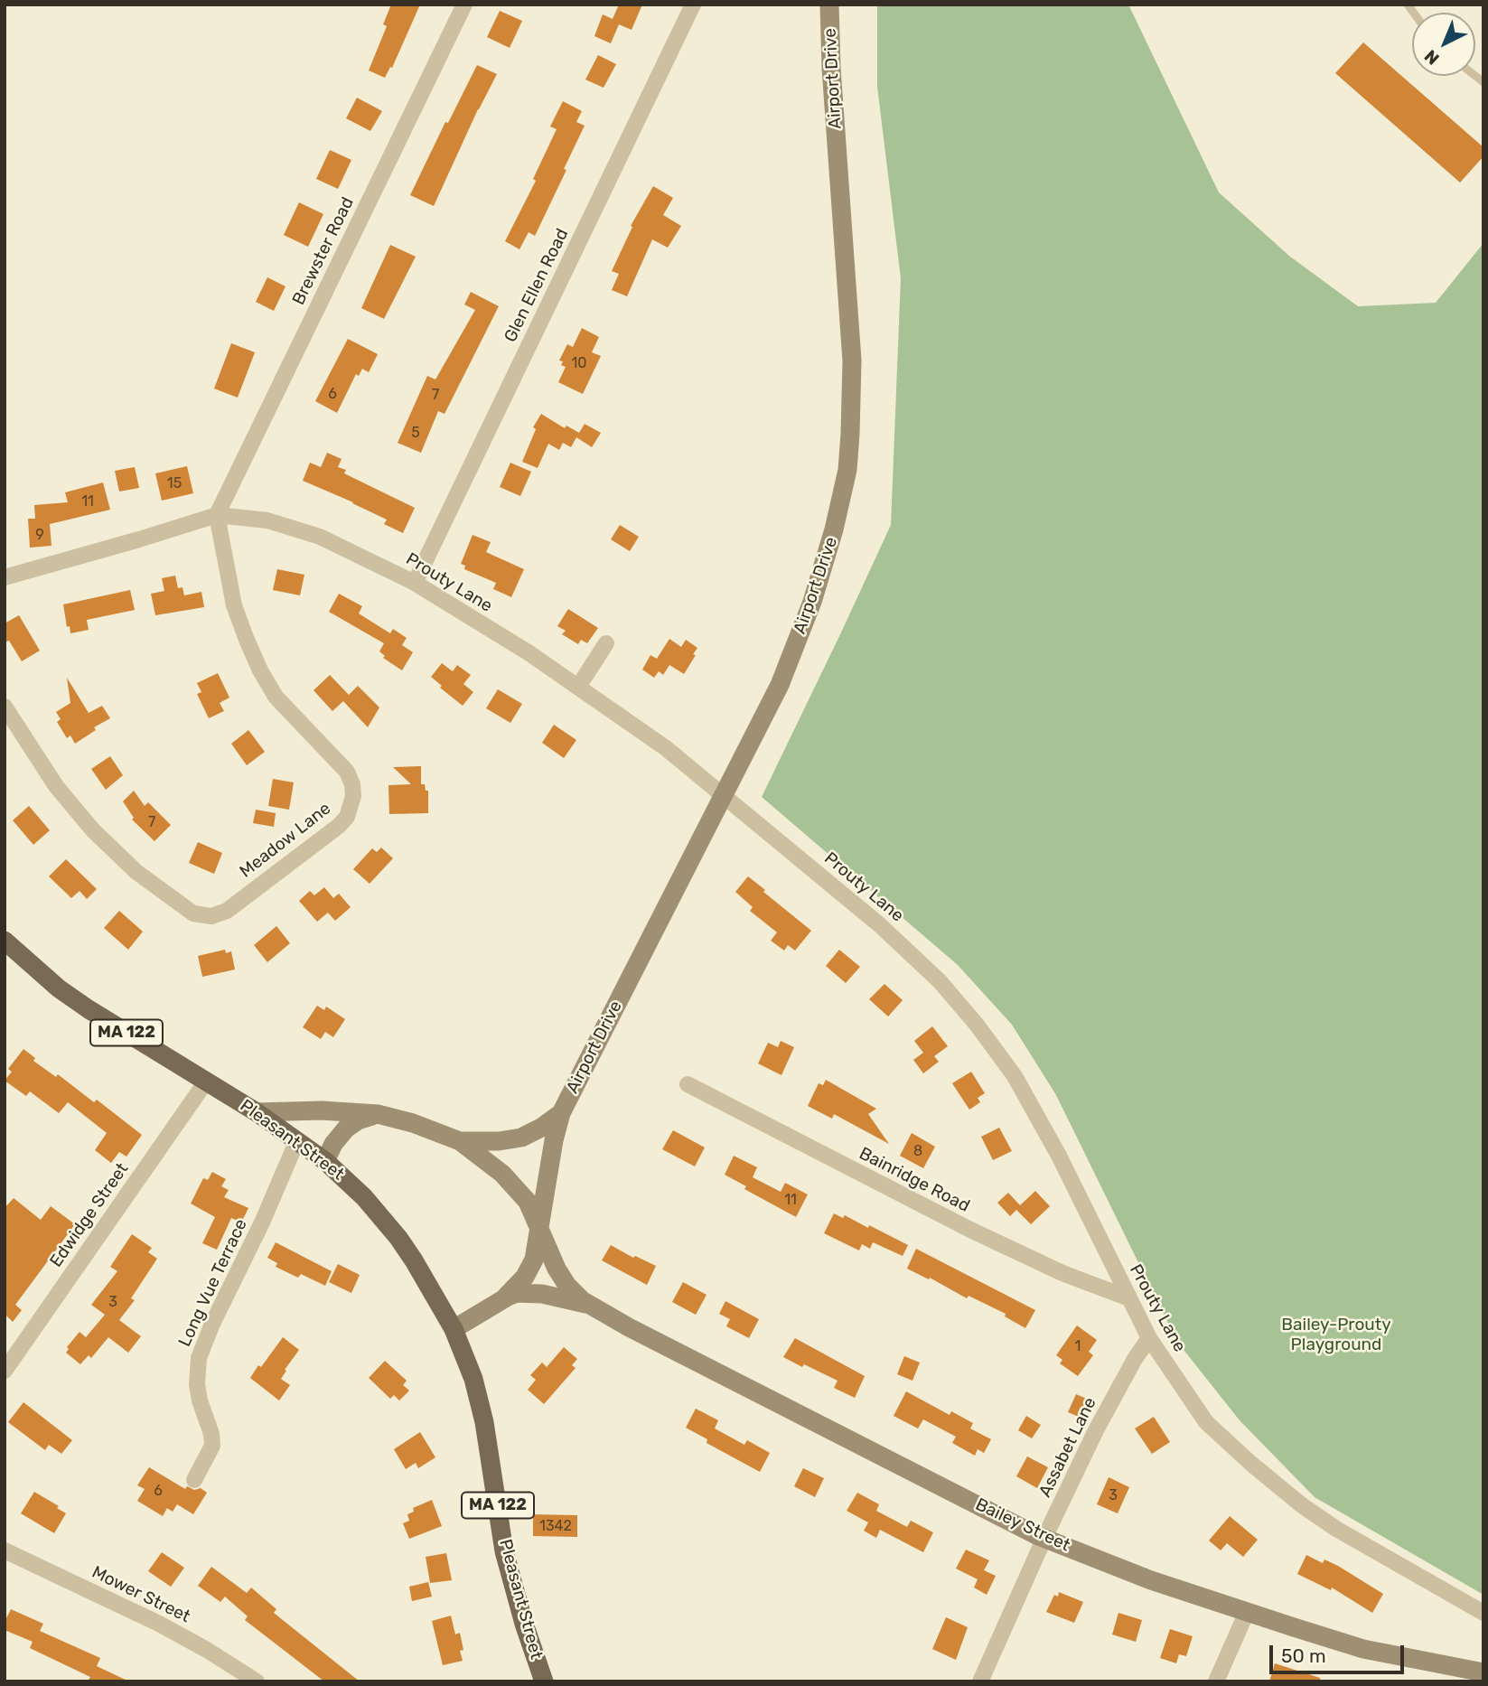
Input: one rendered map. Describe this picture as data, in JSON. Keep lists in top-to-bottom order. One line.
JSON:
{"streets":{"main road":["Airport Drive","MA 122","Pleasant Street","Bailey Street"],"street":["Brewster Road","Glen Ellen Road","Prouty Lane","Meadow Lane","Bainridge Road","Edwidge Street","Long Vue Terrace","Assabet Lane","Mower Street"]},"crossings":[["Airport Drive","Prouty Lane"],["Airport Drive","Pleasant Street"],["Airport Drive","Bailey Street"],["Brewster Road","Prouty Lane"],["Brewster Road","Meadow Lane"],["Glen Ellen Road","Prouty Lane"],["Prouty Lane","Meadow Lane"],["Prouty Lane","Bainridge Road"],["Prouty Lane","Assabet Lane"],["Pleasant Street","Edwidge Street"],["Pleasant Street","Long Vue Terrace"],["Pleasant Street","Bailey Street"],["Assabet Lane","Bailey Street"]],"parks":["Bailey-Prouty Playground"],"house_numbers":["10","6","7","5","15","11","9","7","8","11","3","1","6","3","1342"],"scale_bar":"50 m","north":"bottom left"}
